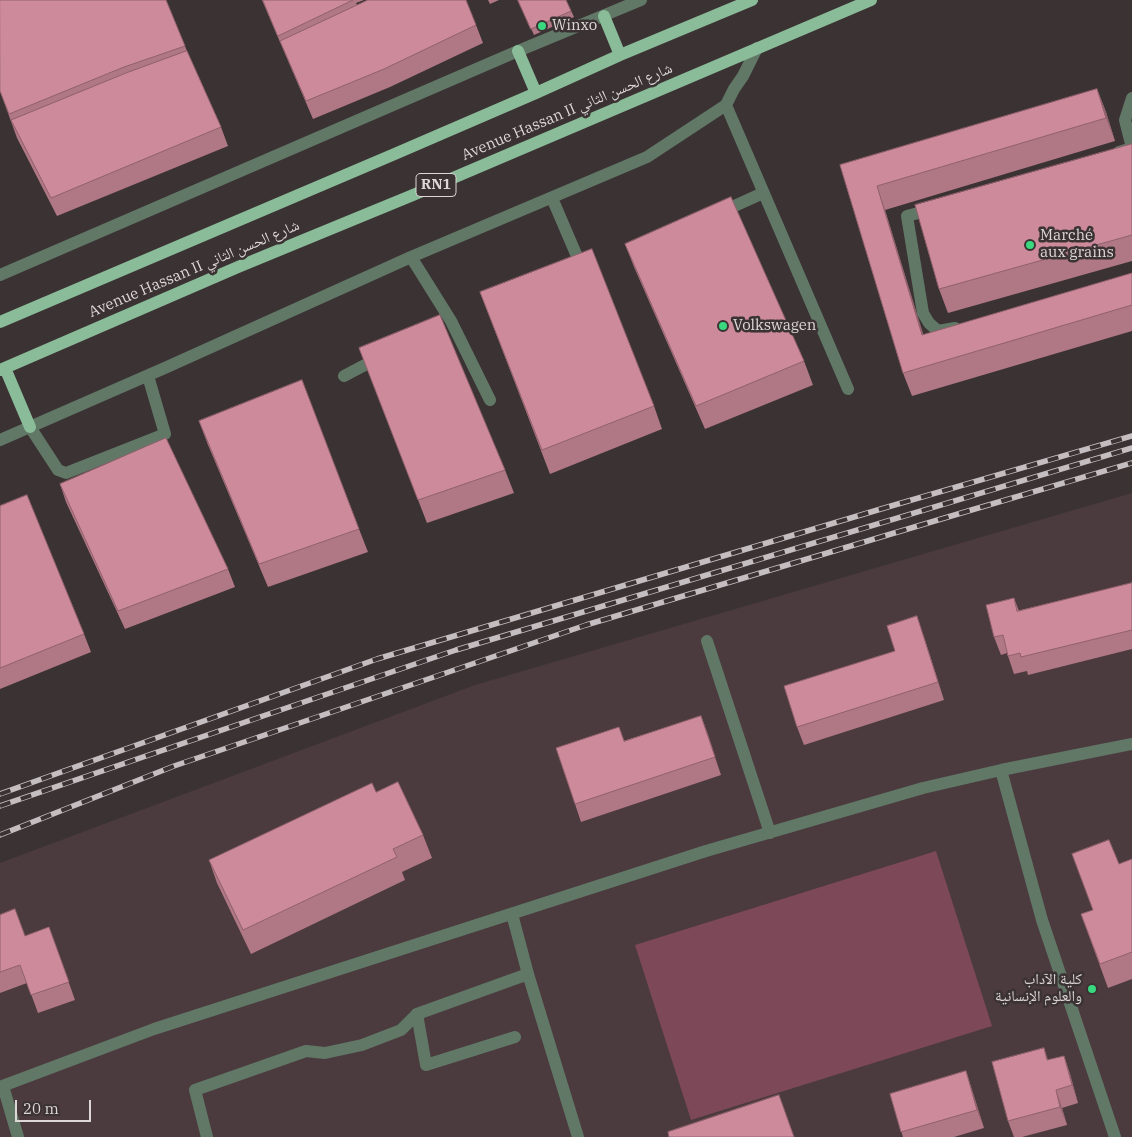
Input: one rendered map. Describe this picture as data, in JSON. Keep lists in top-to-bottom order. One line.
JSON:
{"streets":{"main road":["Avenue Hassan II شارع الحسن الثاني","RN1"]},"places":["Winxo","Marché aux grains","Volkswagen","كلية الآداب والعلوم الإنسانية"],"scale_bar":"20 m"}
